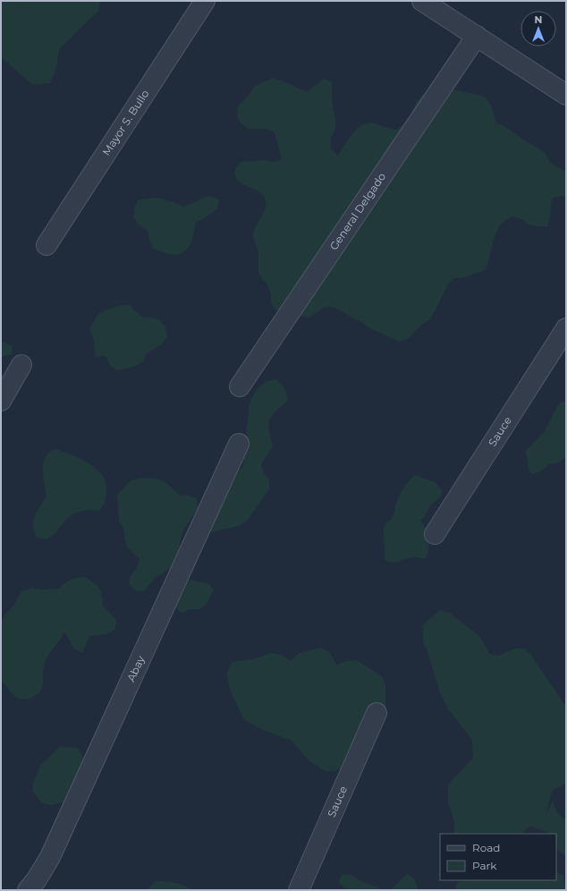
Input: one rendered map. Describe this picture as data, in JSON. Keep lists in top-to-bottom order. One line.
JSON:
{"streets":{"street":["Mayor S. Bullo","General Delgado","Sauce","Abay"]},"legend":["Road","Park"],"north":"top"}
